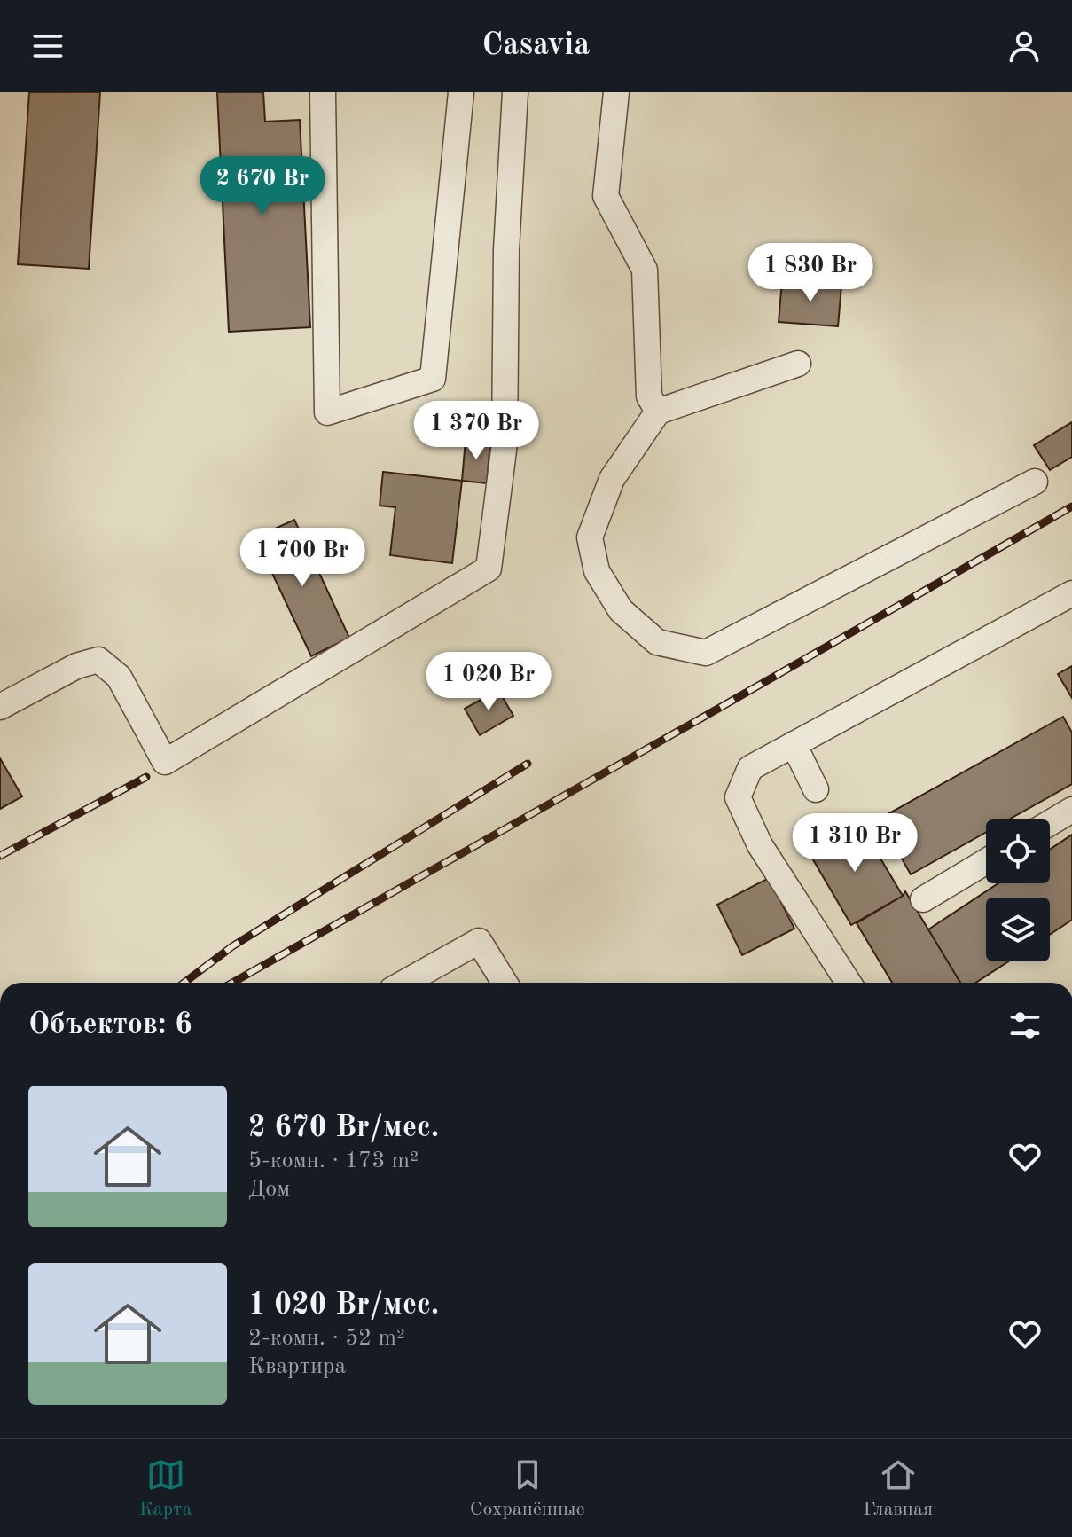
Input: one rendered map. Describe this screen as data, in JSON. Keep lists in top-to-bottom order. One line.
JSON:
{"page":{"header":"Casavia","price":["2 670 Br","1 830 Br","1 370 Br","1 700 Br","1 020 Br","1 310 Br"],"heading":"Объектов: 6","list":[{"name":"2 670 Br/мес.","note":"5-комн. · 173 m² · Дом"},{"name":"1 020 Br/мес.","note":"2-комн. · 52 m² · Квартира"}],"tabs":["Карта","Сохранённые","Главная"]}}
